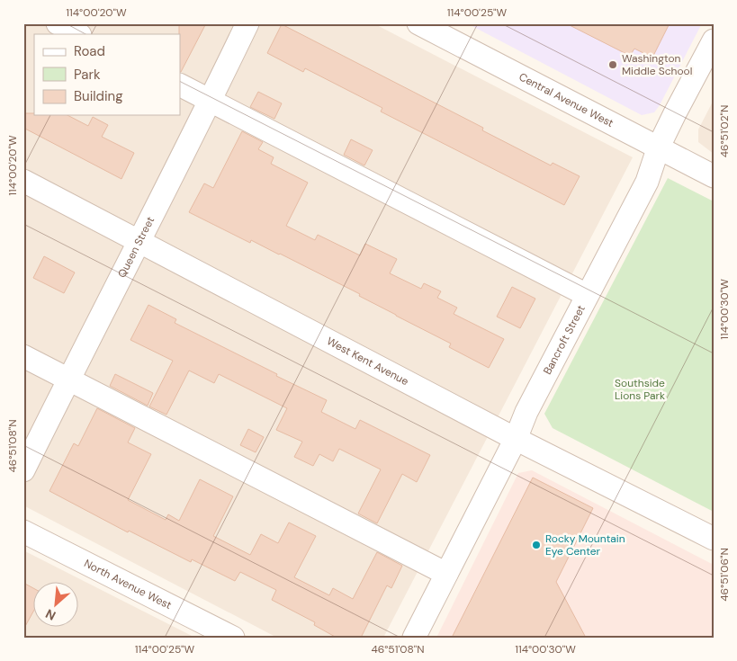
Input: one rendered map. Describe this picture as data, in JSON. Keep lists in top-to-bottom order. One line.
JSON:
{"streets":{"street":["Central Avenue West","Queen Street","Bancroft Street","West Kent Avenue","North Avenue West"]},"crossings":[["Central Avenue West","Bancroft Street"],["Queen Street","West Kent Avenue"],["Bancroft Street","West Kent Avenue"]],"parks":["Southside Lions Park"],"places":["Washington Middle School","Rocky Mountain Eye Center"],"legend":["Road","Park","Building"],"north":"bottom left","coordinates":["114°00'20\"W","114°00'25\"W","46°51'02\"N","114°00'30\"W","46°51'08\"N","46°51'06\"N"]}
